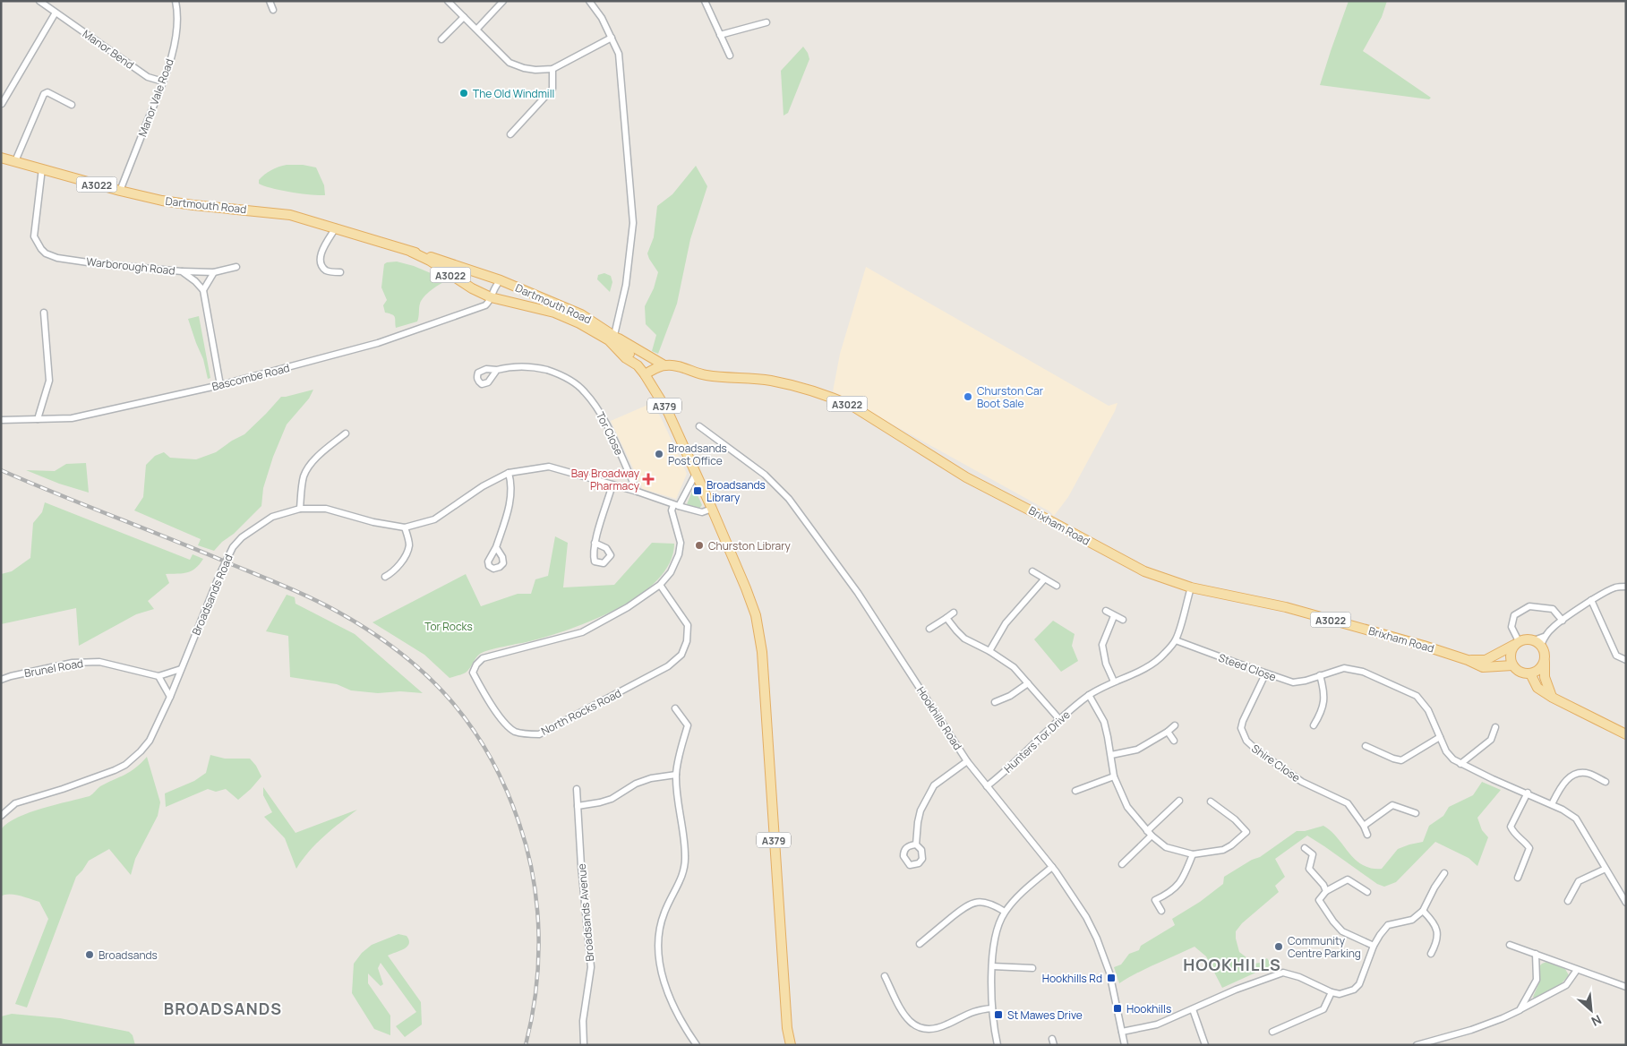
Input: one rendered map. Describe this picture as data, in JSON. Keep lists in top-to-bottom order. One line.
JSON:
{"streets":{"main road":["A3022","Dartmouth Road","A379","Brixham Road"],"street":["Manor Bend","Manor Vale Road","Warborough Road","Bascombe Road","Tor Close","Broadsands Road","Steed Close","Brunel Road","North Rocks Road","Hookhills Road","Hunters Tor Drive","Shire Close","Broadsands Avenue"]},"crossings":[["Manor Bend","Manor Vale Road"],["Manor Vale Road","Dartmouth Road"],["Dartmouth Road","Warborough Road"],["Dartmouth Road","Bascombe Road"],["Dartmouth Road","Brixham Road"],["A379","Broadsands Road"],["Tor Close","Broadsands Road"],["Brixham Road","Hunters Tor Drive"],["Broadsands Road","North Rocks Road"],["Steed Close","Hunters Tor Drive"],["Steed Close","Shire Close"],["Hookhills Road","Hunters Tor Drive"]],"districts":["HOOKHILLS","BROADSANDS"],"parks":["Tor Rocks"],"places":{"other":["The Old Windmill","Churston Car Boot Sale","Broadsands Post Office","Churston Library","Community Centre Parking","Broadsands"],"health":["Bay Broadway Pharmacy"],"transit":["Broadsands Library","Hookhills Rd","Hookhills","St Mawes Drive"]},"north":"bottom right"}
